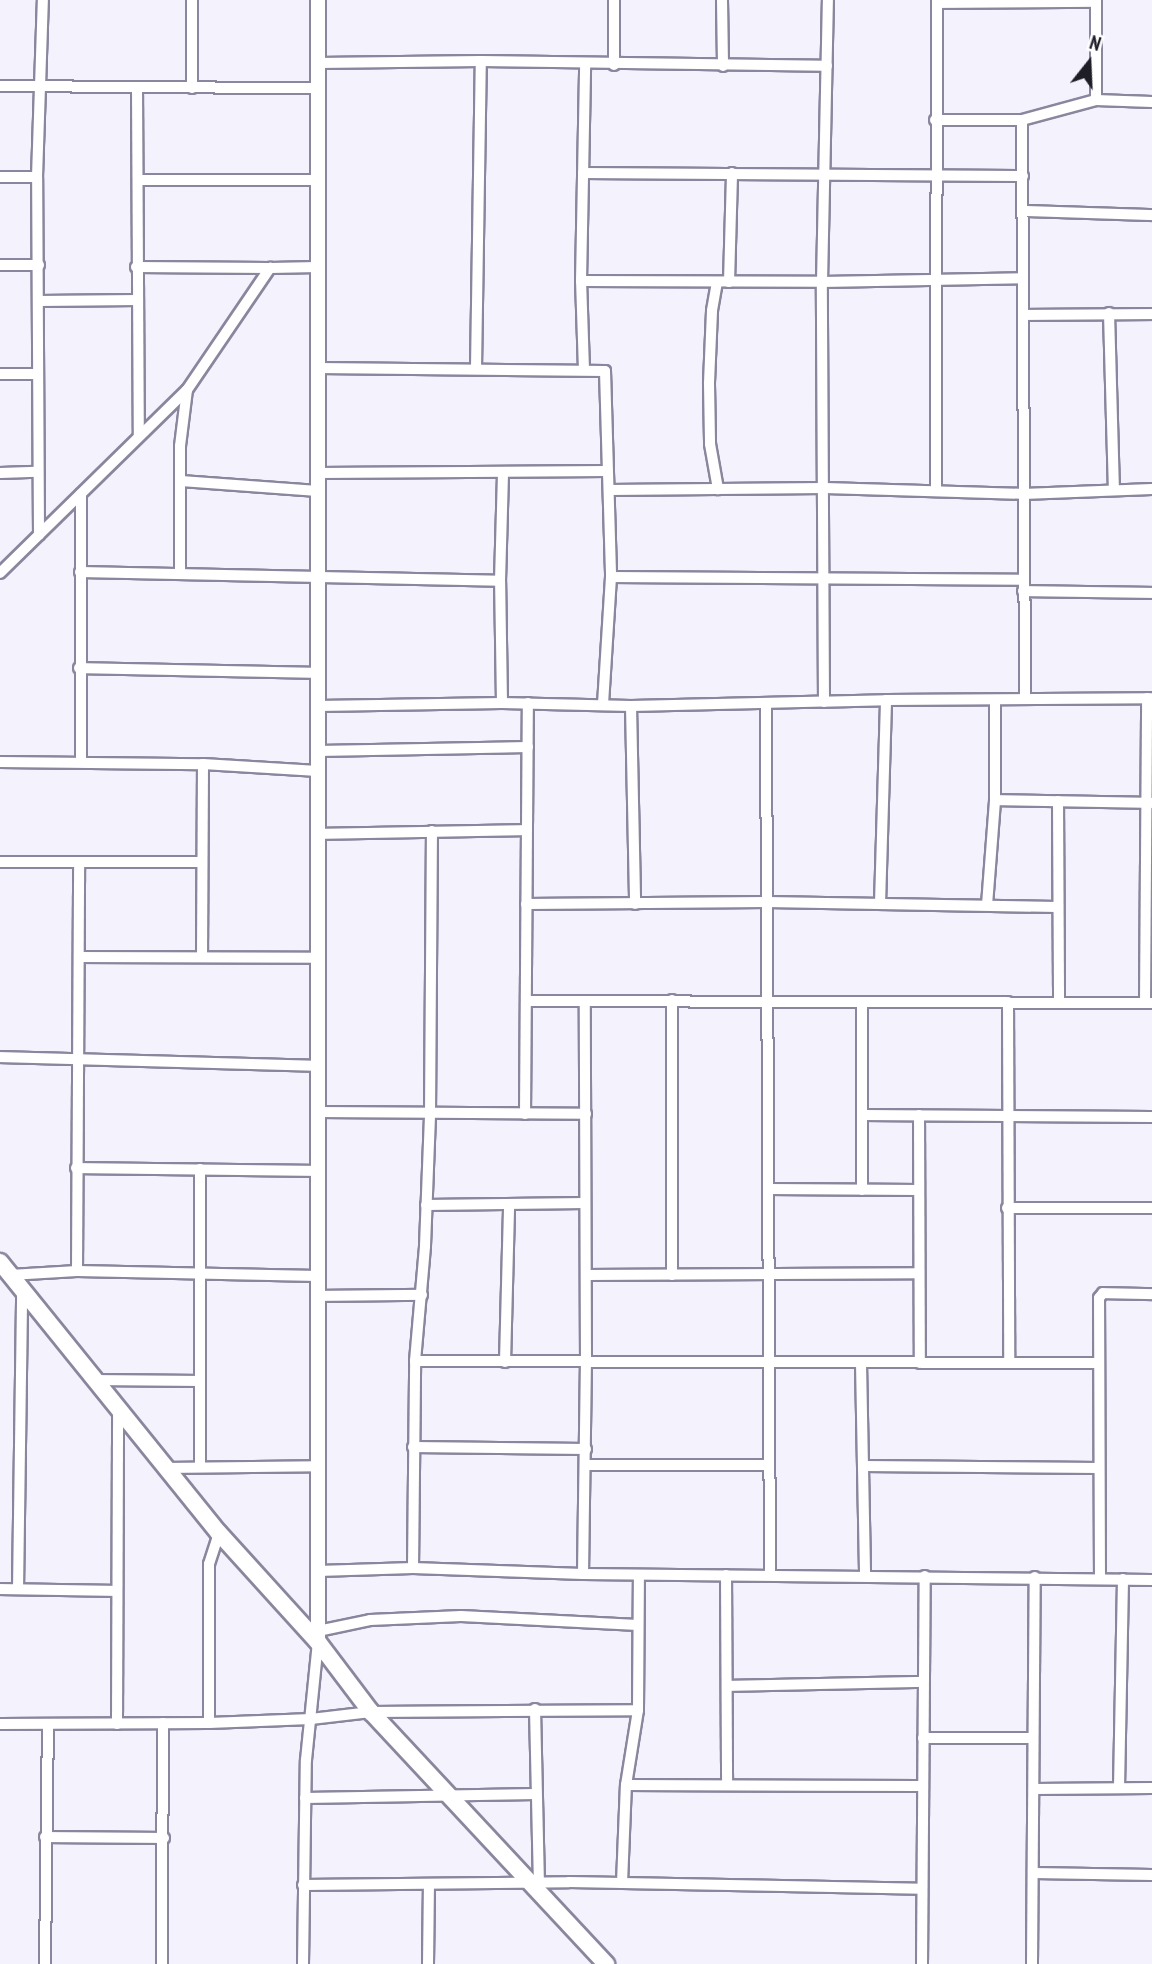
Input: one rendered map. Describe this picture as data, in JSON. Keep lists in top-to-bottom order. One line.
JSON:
{"north":"top"}
